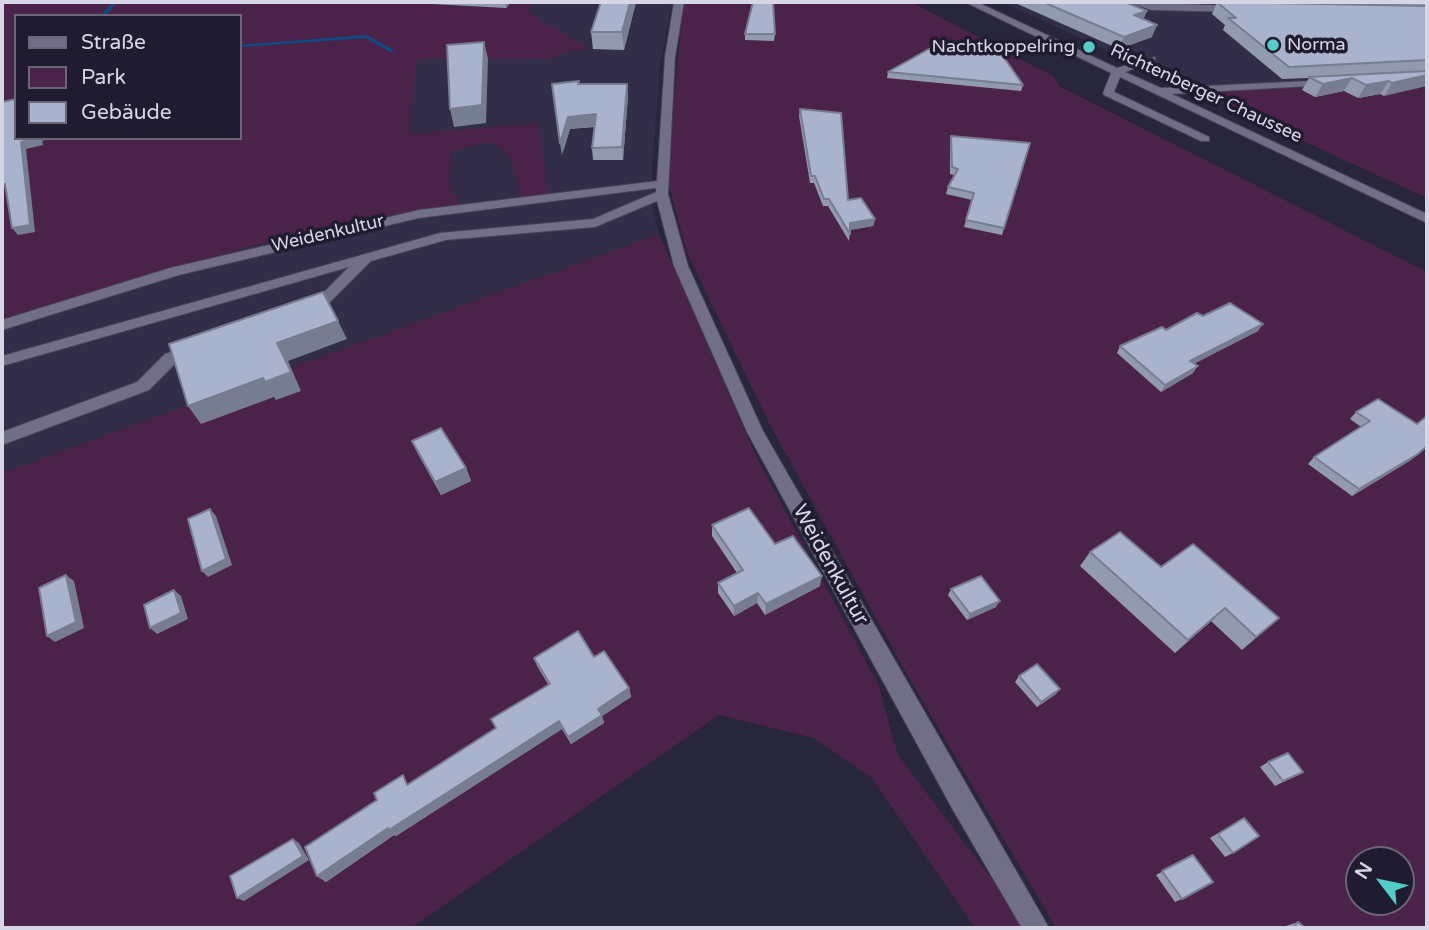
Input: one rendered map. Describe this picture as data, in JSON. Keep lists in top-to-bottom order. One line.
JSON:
{"streets":{"street":["Richtenberger Chaussee","Weidenkultur"]},"places":["Norma","Nachtkoppelring"],"legend":["Straße","Park","Gebäude"],"north":"top left"}
